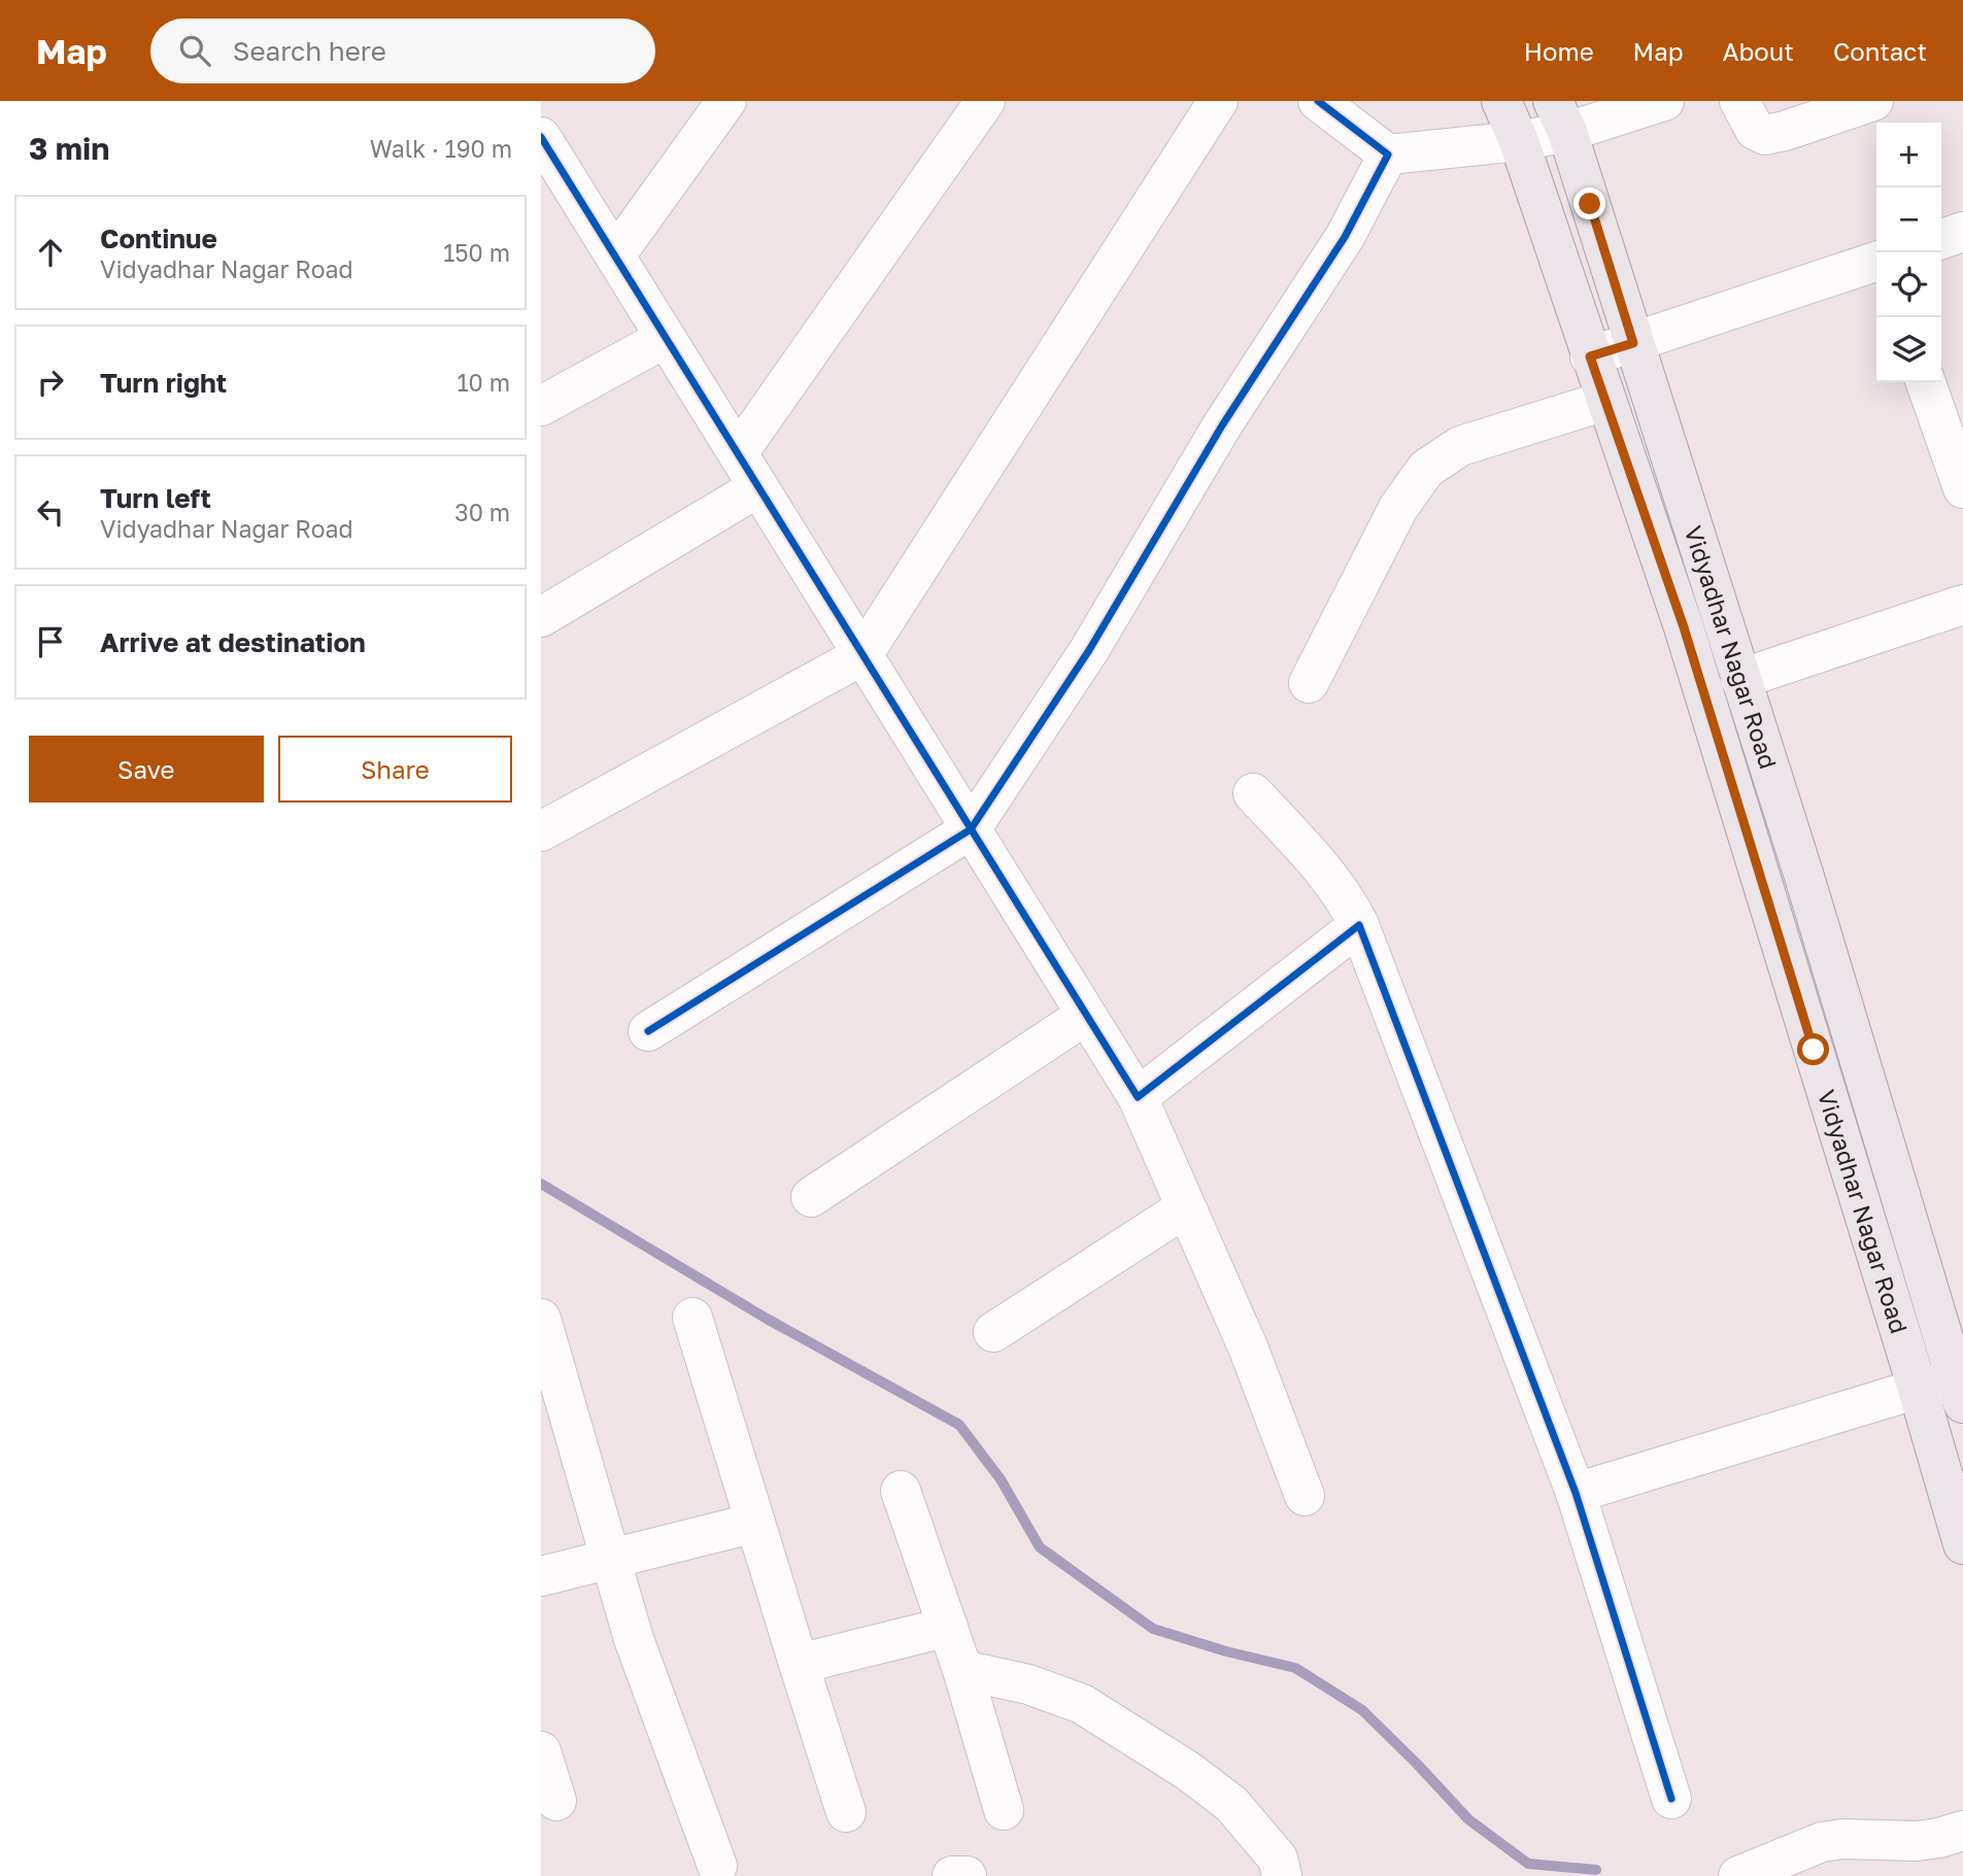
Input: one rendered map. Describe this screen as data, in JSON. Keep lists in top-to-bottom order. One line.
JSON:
{"streets":{"main road":["Vidyadhar Nagar Road"]},"page":{"header":"Map","search":"Search here","nav":["Home","Map","About","Contact"],"heading":["3 min","Walk · 190 m"],"map_buttons":["+","−"],"list":[["Continue","Vidyadhar Nagar Road","150 m"],["Turn right","10 m"],["Turn left","Vidyadhar Nagar Road","30 m"],"Arrive at destination"],"buttons":["Save","Share"]}}
